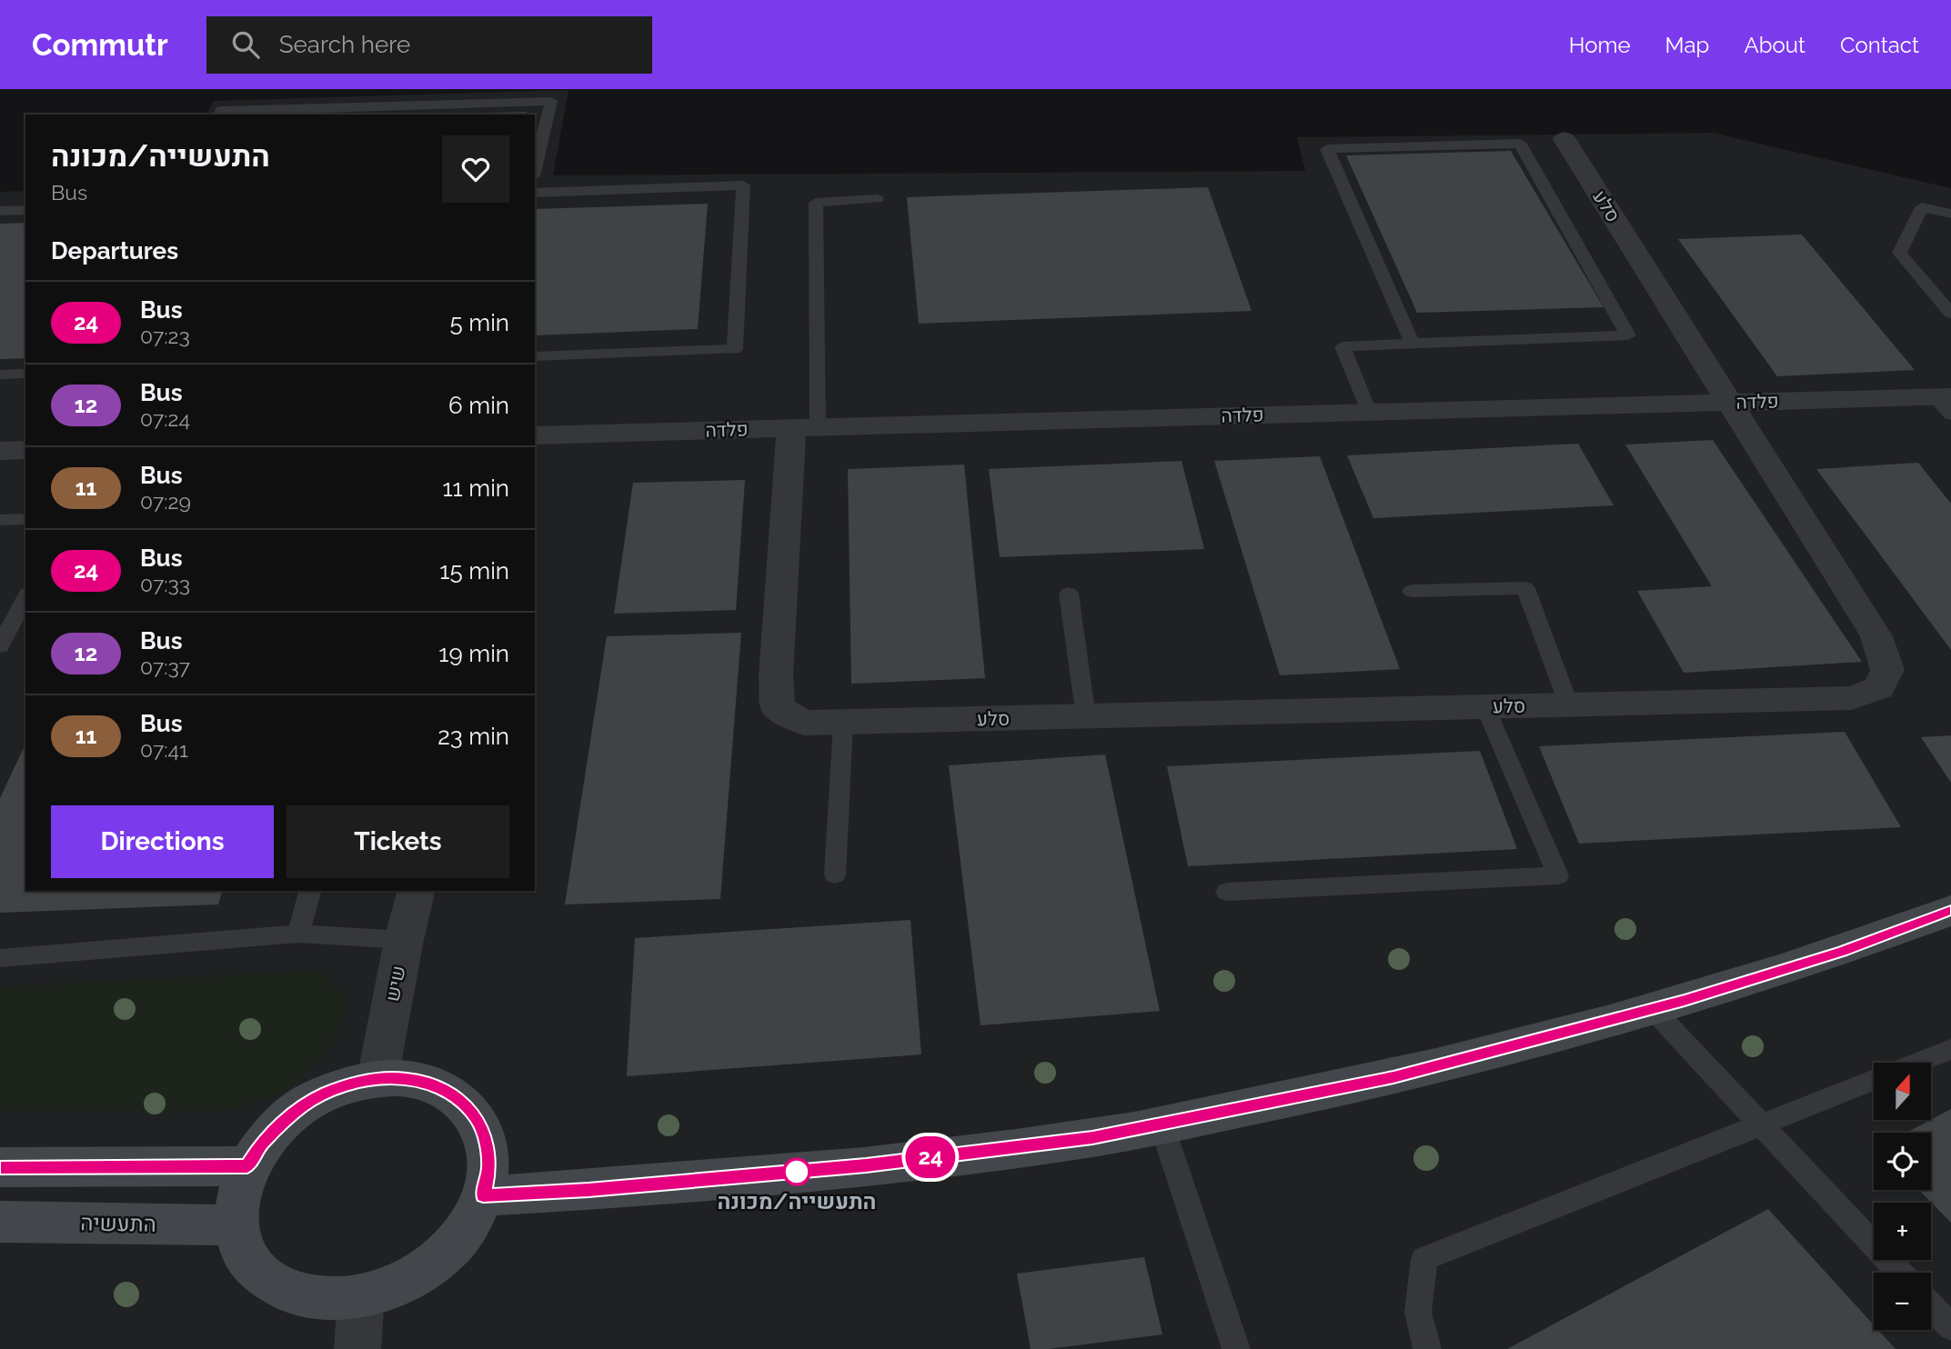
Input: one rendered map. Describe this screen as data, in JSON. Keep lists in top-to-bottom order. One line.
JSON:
{"streets":{"street":["סלע","פלדה","שיש","התעשיה"]},"crossings":[["סלע","פלדה"]],"places":["התעשייה/מכונה"],"lines":["bus line 24"],"north":"top","page":{"header":"Commutr","search":"Search here","nav":["Home","Map","About","Contact"],"on_map":"24","heading":[["התעשייה/מכונה","Bus"],"Departures"],"list":[{"mark":"24","name":"Bus","note":"07:23","value":"5 min"},{"mark":"12","name":"Bus","note":"07:24","value":"6 min"},{"mark":"11","name":"Bus","note":"07:29","value":"11 min"},{"mark":"24","name":"Bus","note":"07:33","value":"15 min"},{"mark":"12","name":"Bus","note":"07:37","value":"19 min"},{"mark":"11","name":"Bus","note":"07:41","value":"23 min"}],"buttons":["Directions","Tickets"],"map_buttons":["+","−"]}}
